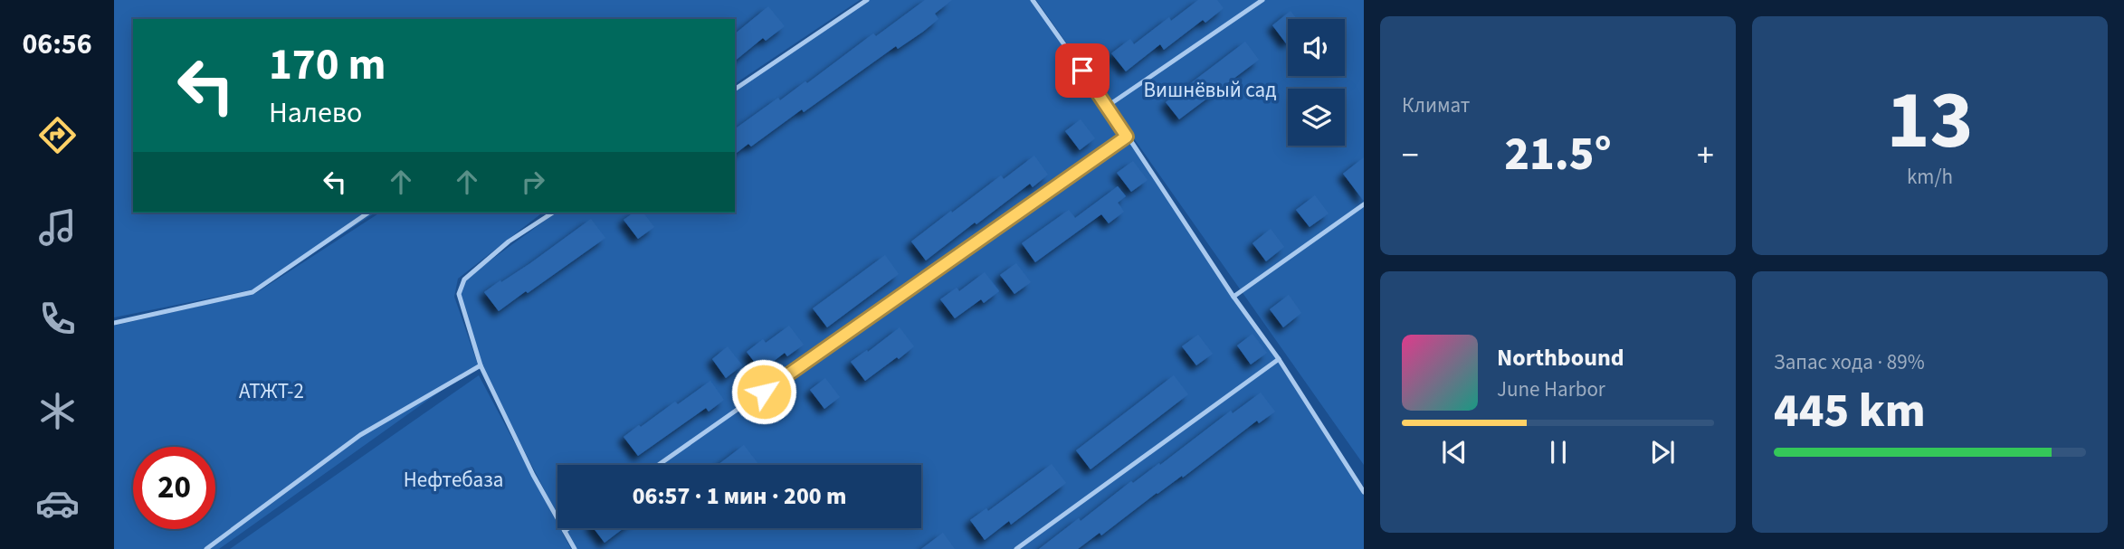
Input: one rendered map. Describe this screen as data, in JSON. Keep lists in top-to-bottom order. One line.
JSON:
{"parks":["Вишнёвый сад","АТЖТ-2","Нефтебаза"],"page":{"tabs":"06:56","tile":["Климат",["13","km/h"],["Запас хода · 89%","445 km"]],"turn":["170 m","Налево"],"heat":["−","21.5°","+"],"song":["Northbound","June Harbor"],"limit":"20","trip":"06:57 · 1 мин · 200 m"}}
